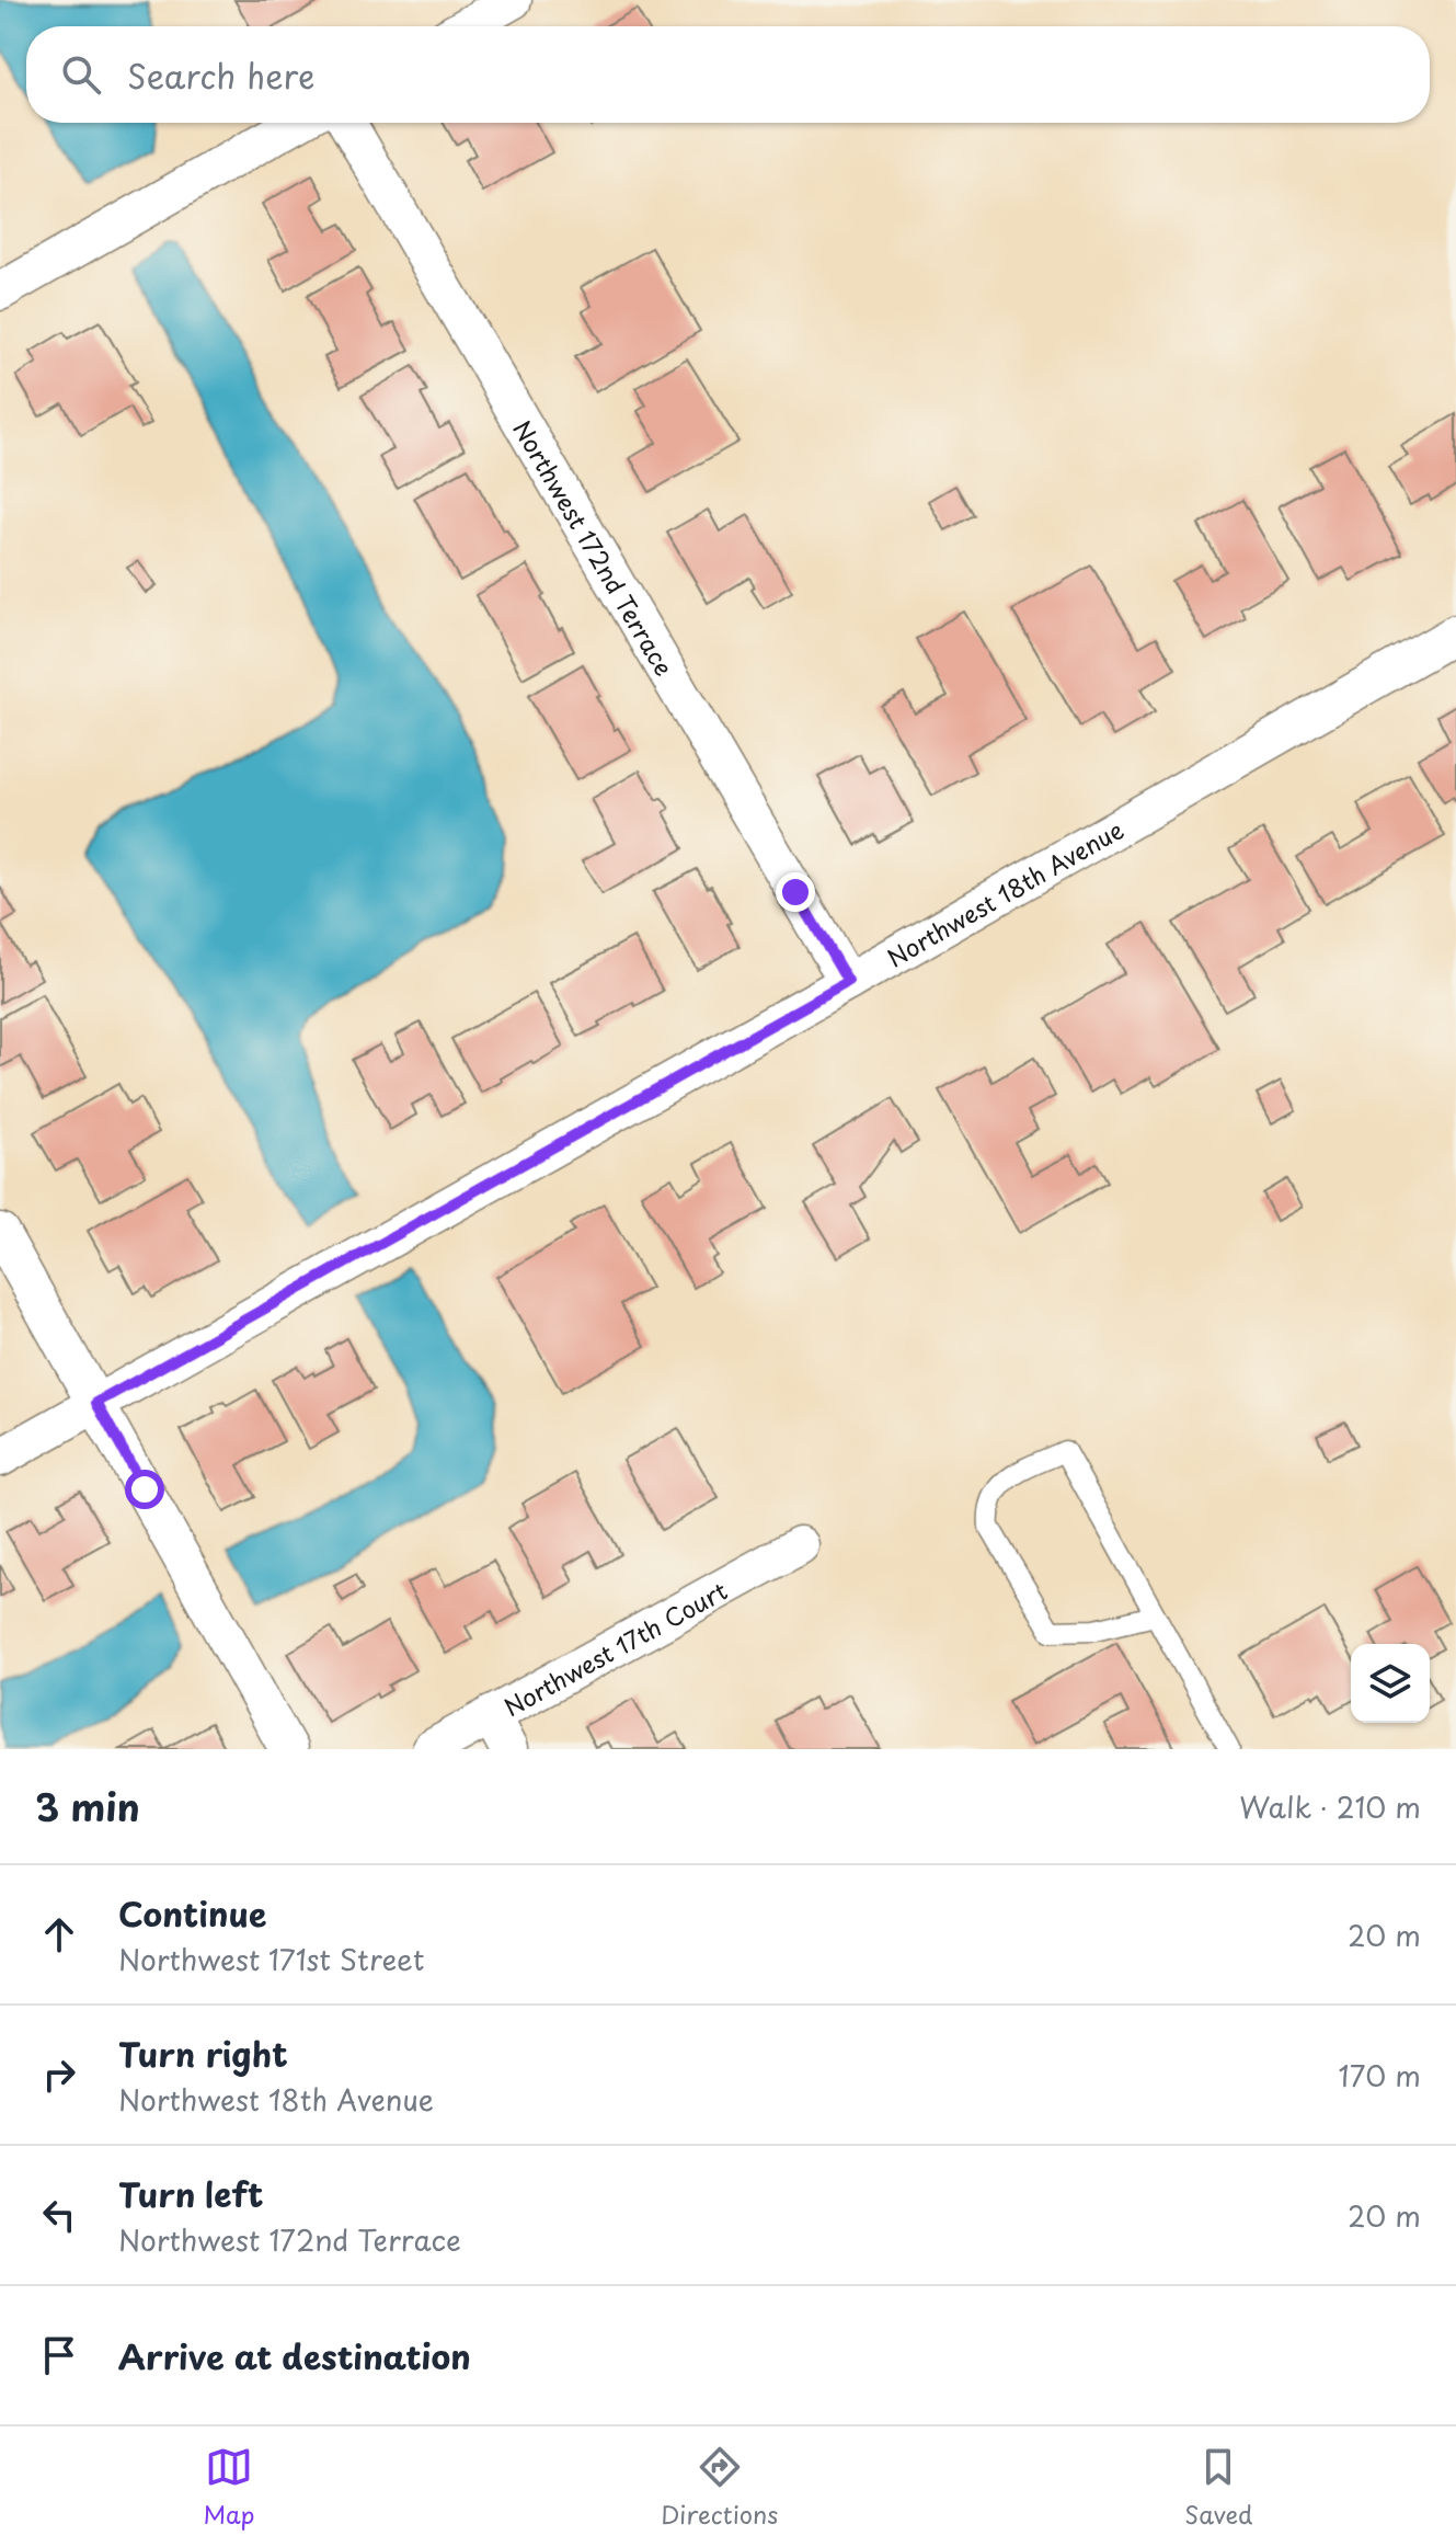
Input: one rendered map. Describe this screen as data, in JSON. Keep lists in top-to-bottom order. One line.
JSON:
{"streets":{"street":["Northwest 172nd Terrace","Northwest 18th Avenue","Northwest 17th Court"]},"crossings":[["Northwest 172nd Terrace","Northwest 18th Avenue"]],"page":{"search":"Search here","heading":["3 min","Walk · 210 m"],"list":[["Continue","Northwest 171st Street","20 m"],["Turn right","Northwest 18th Avenue","170 m"],["Turn left","Northwest 172nd Terrace","20 m"],"Arrive at destination"],"nav":["Map","Directions","Saved"]}}
